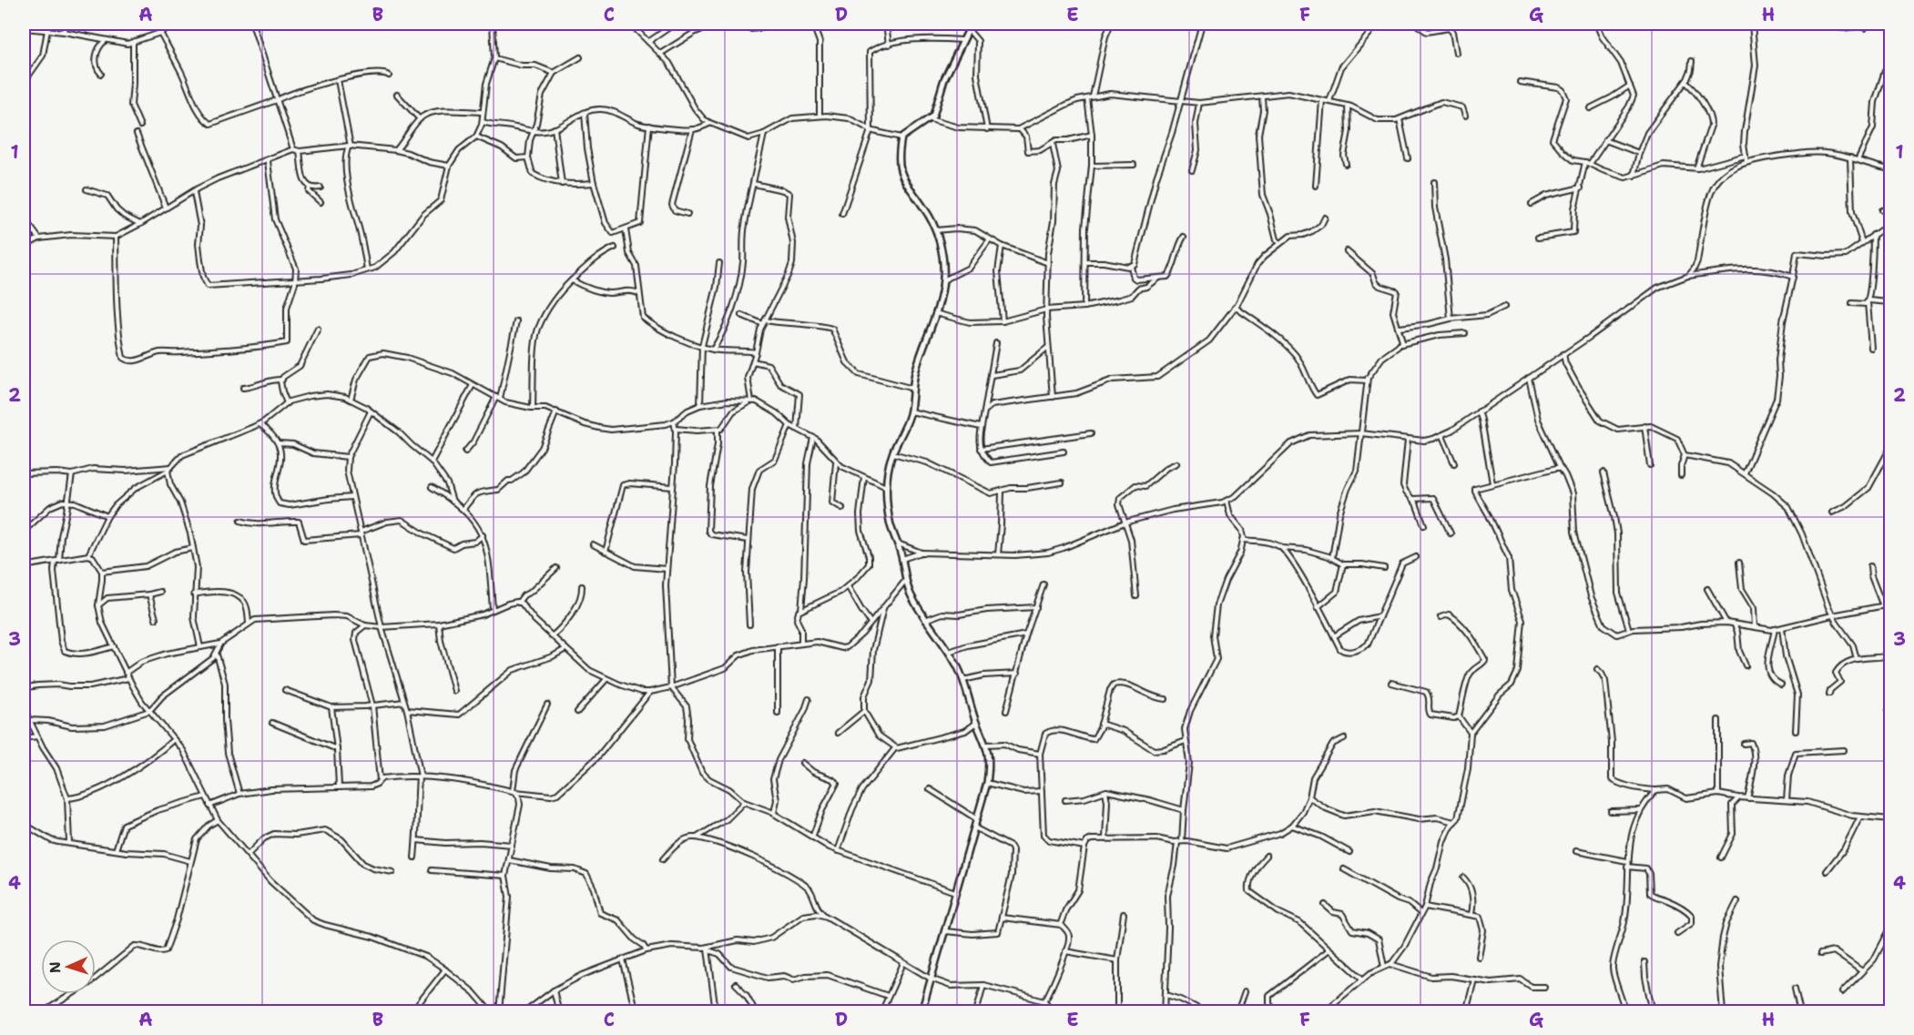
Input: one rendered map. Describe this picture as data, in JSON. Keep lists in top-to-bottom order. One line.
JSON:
{"north":"left","grid":{"columns":["A","B","C","D","E","F","G","H"],"rows":["1","2","3","4"]}}
